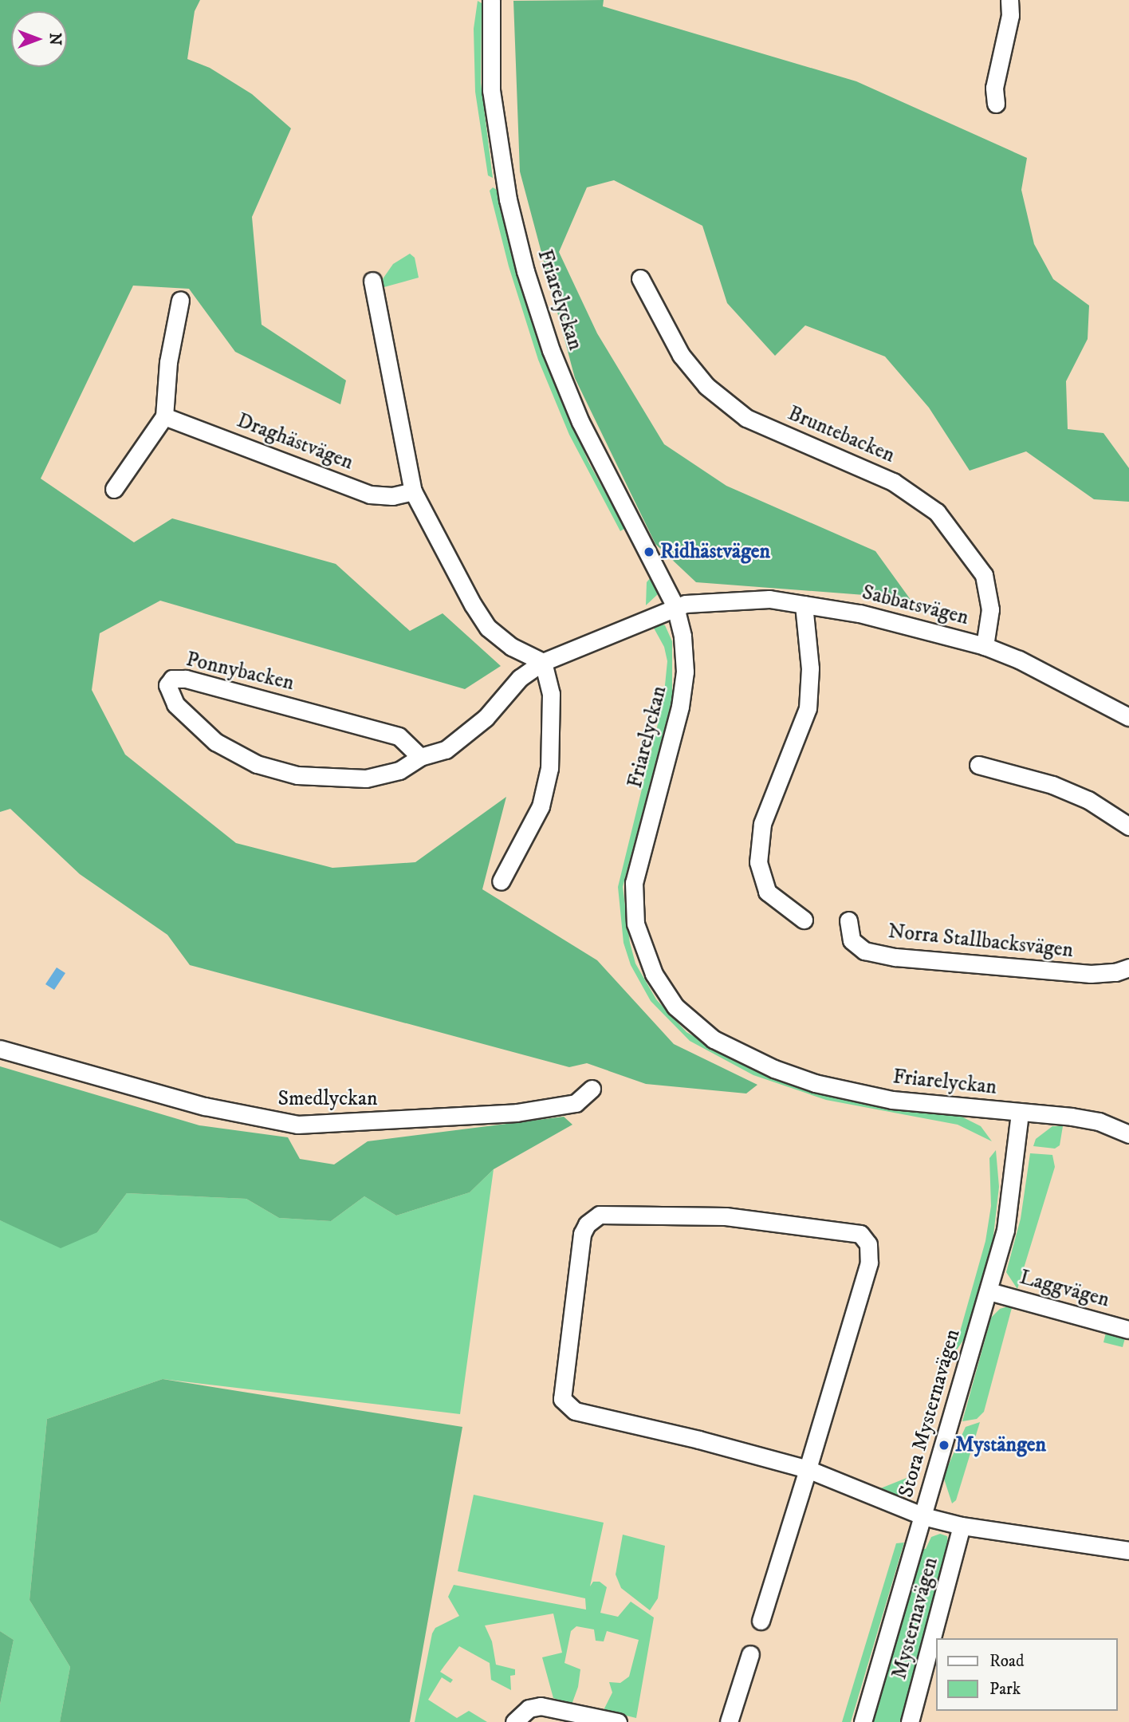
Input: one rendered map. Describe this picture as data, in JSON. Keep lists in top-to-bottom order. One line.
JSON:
{"streets":{"street":["Friarelyckan","Bruntebacken","Draghästvägen","Sabbatsvägen","Ponnybacken","Norra Stallbacksvägen","Smedlyckan","Laggvägen","Stora Mysternavägen","Mysternavägen"]},"crossings":[["Friarelyckan","Sabbatsvägen"],["Friarelyckan","Stora Mysternavägen"],["Bruntebacken","Sabbatsvägen"],["Laggvägen","Stora Mysternavägen"]],"places":["Ridhästvägen","Mystängen"],"legend":["Road","Park"],"north":"right"}
